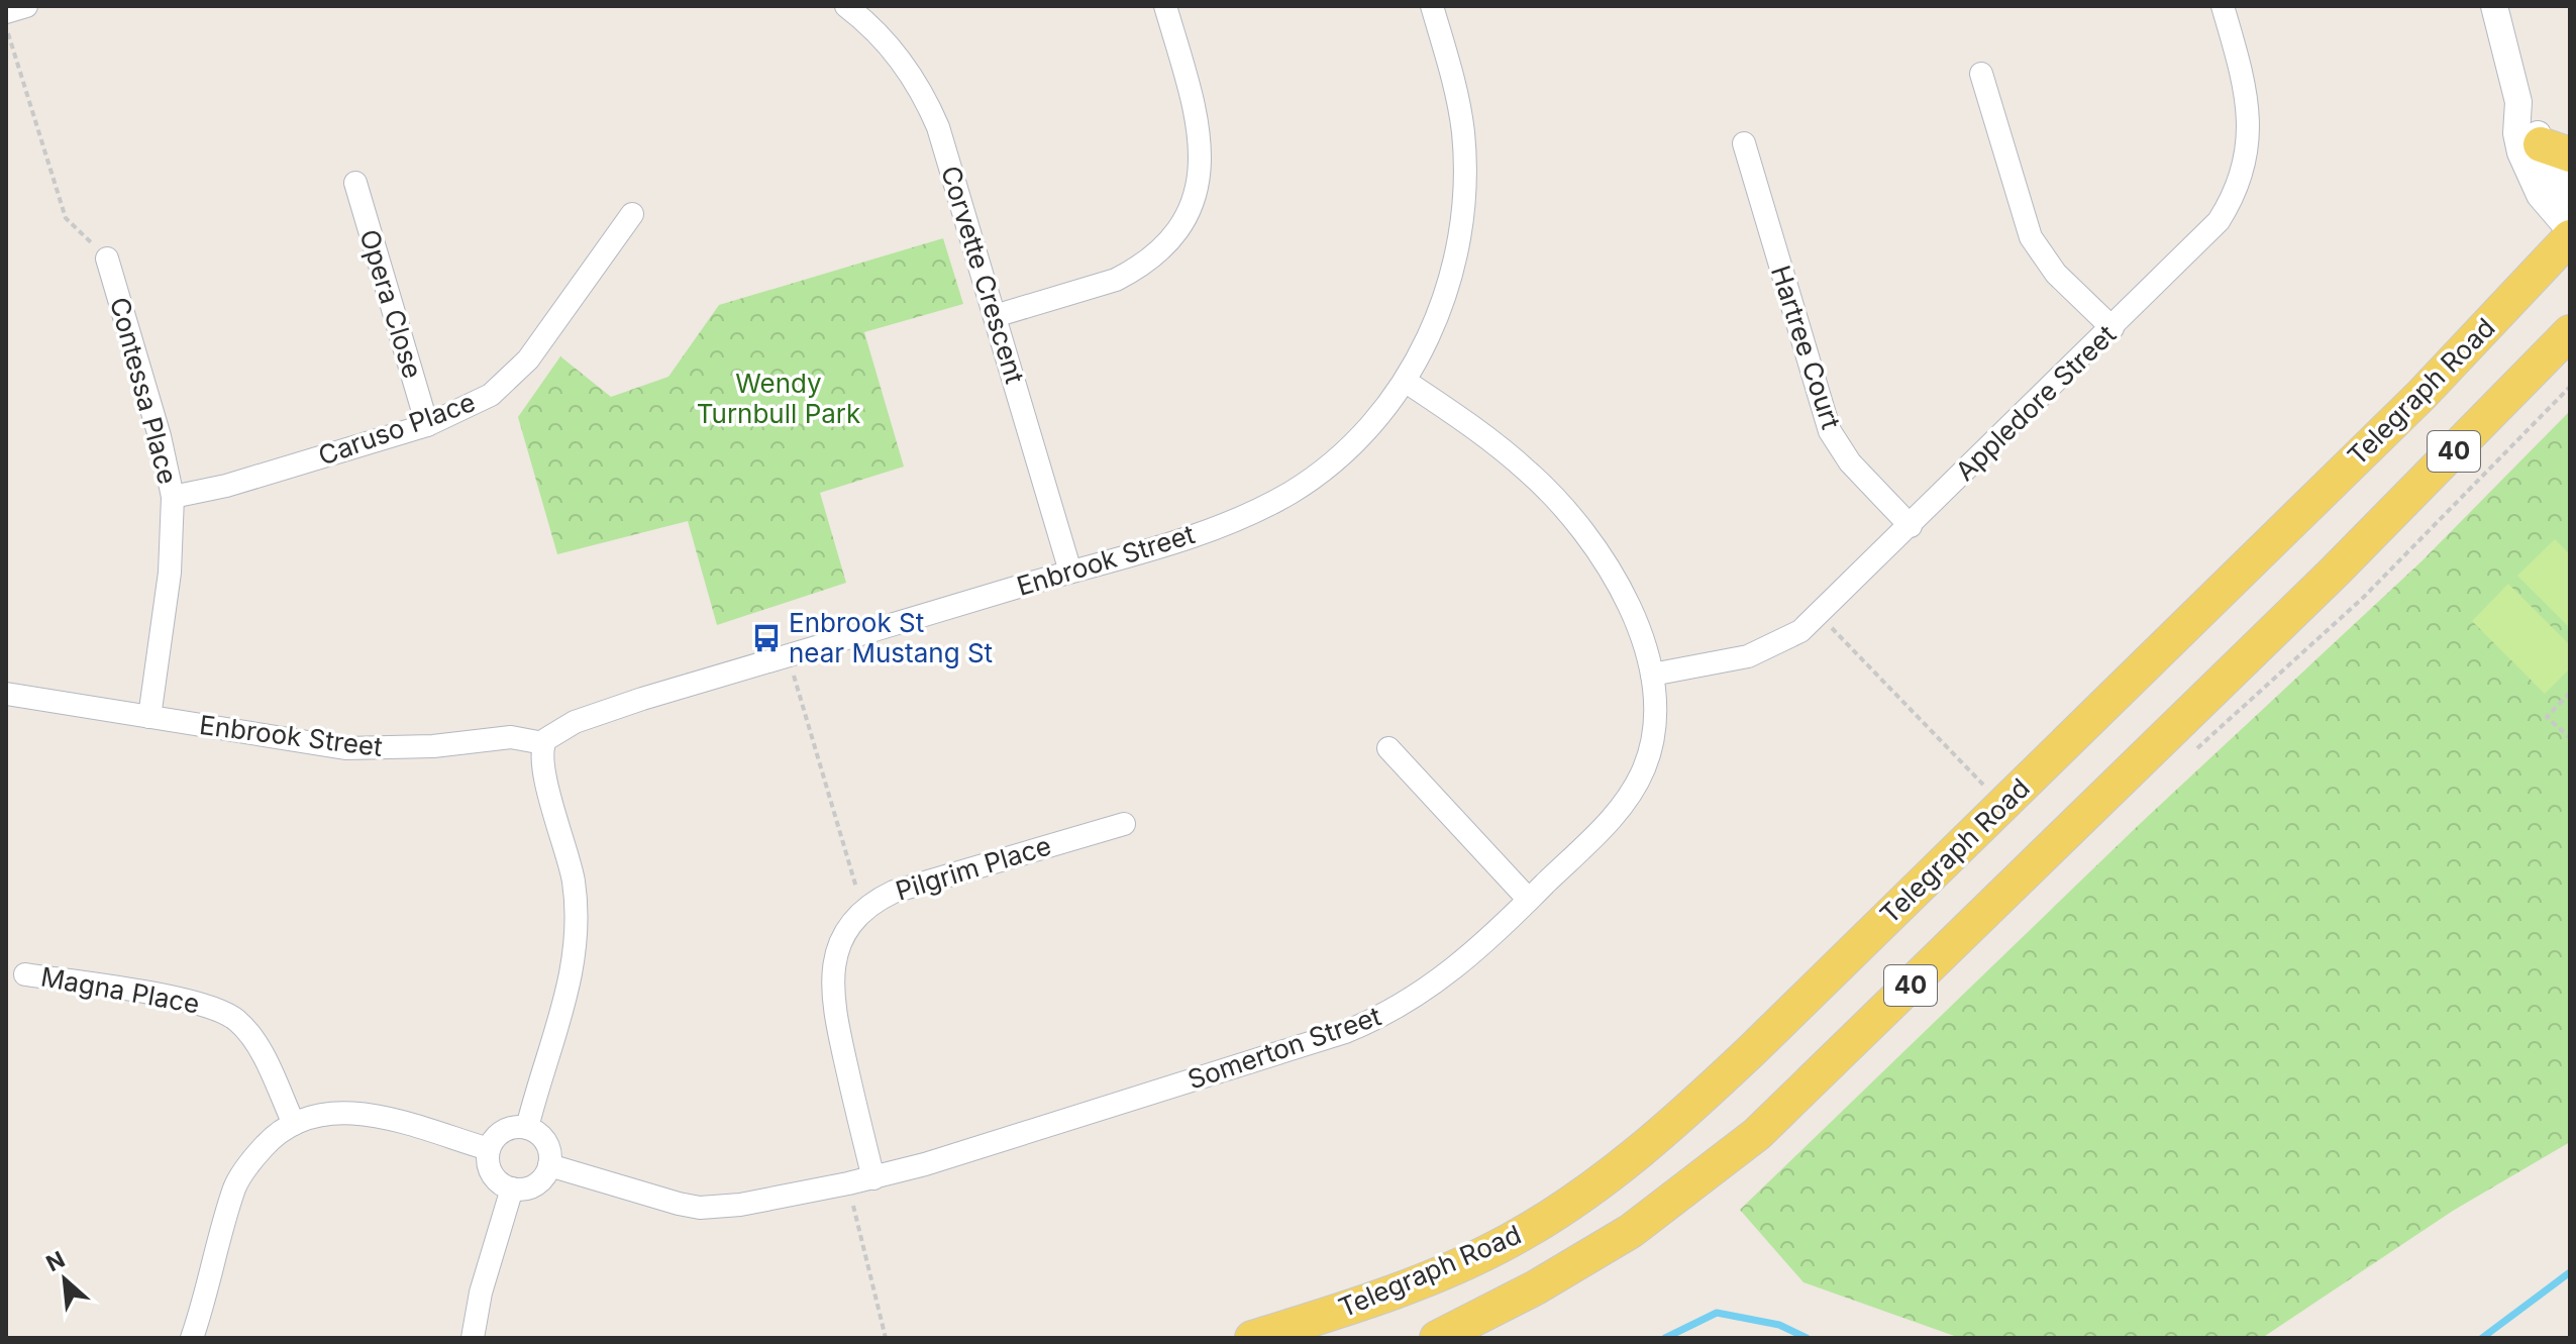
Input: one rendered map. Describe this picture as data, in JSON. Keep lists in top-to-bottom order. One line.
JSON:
{"streets":{"main road":["Telegraph Road","40"],"street":["Corvette Crescent","Opera Close","Hartree Court","Contessa Place","Appledore Street","Caruso Place","Enbrook Street","Pilgrim Place","Magna Place","Somerton Street"]},"crossings":[["Corvette Crescent","Enbrook Street"],["Opera Close","Caruso Place"],["Hartree Court","Appledore Street"],["Contessa Place","Caruso Place"],["Contessa Place","Enbrook Street"],["Appledore Street","Somerton Street"],["Enbrook Street","Somerton Street"],["Pilgrim Place","Somerton Street"]],"parks":["Wendy Turnbull Park"],"places":{"bus stop":["Enbrook St near Mustang St"]},"north":"top left"}
